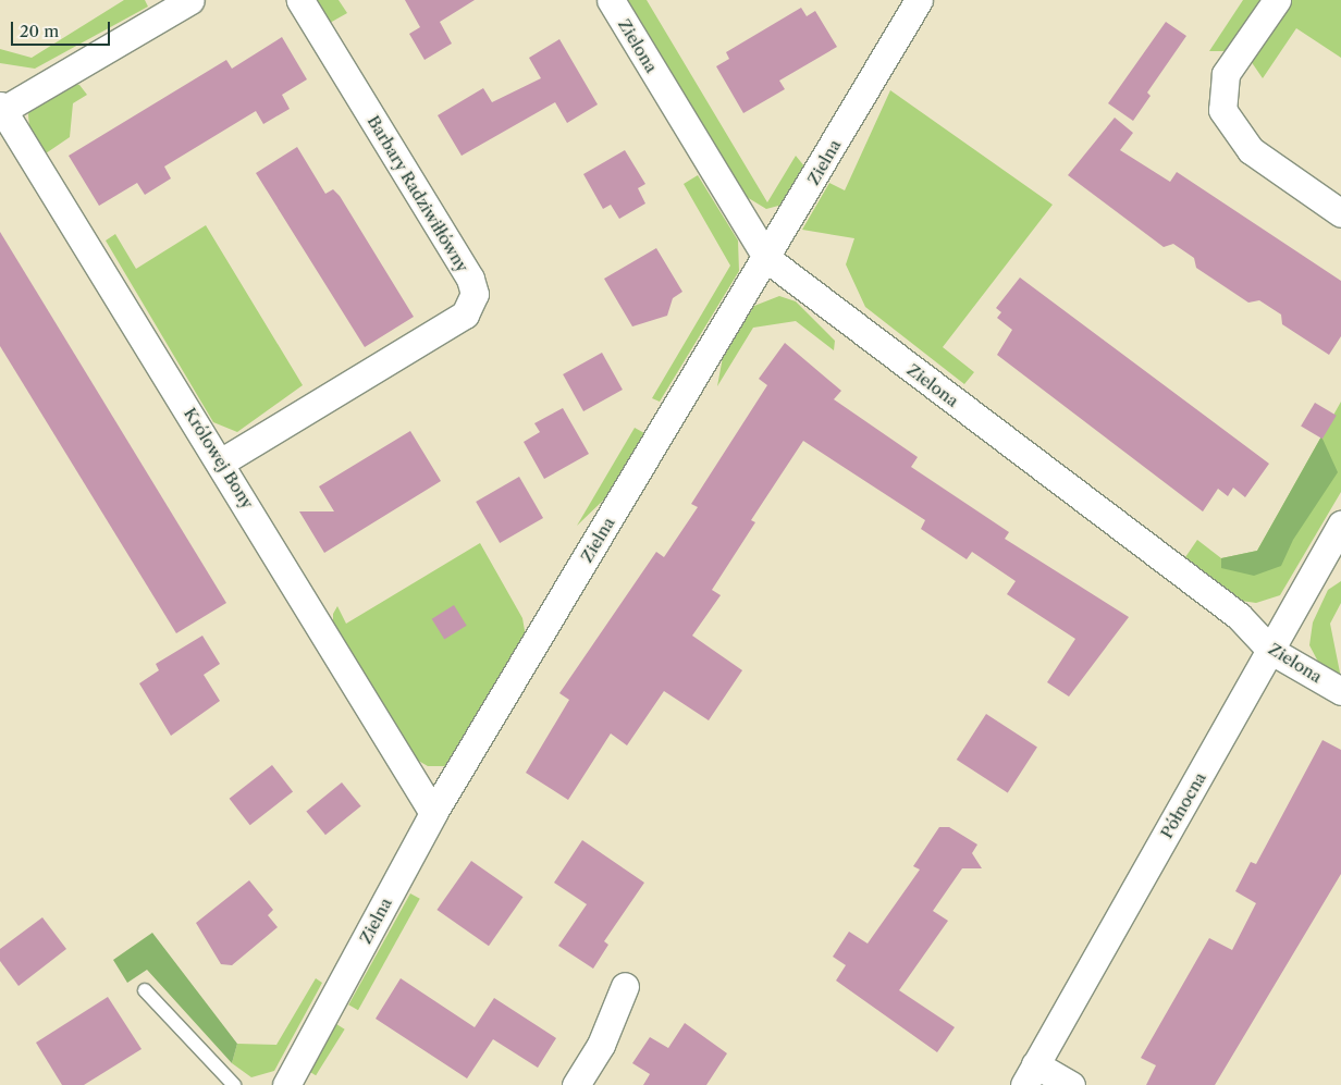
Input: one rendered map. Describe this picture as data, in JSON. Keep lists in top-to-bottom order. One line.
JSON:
{"streets":{"street":["Zielona","Zielna","Barbary Radziwiłłówny","Królowej Bony","Północna"]},"crossings":[["Zielona","Zielna"],["Zielona","Północna"],["Zielna","Królowej Bony"],["Barbary Radziwiłłówny","Królowej Bony"]],"scale_bar":"20 m"}
